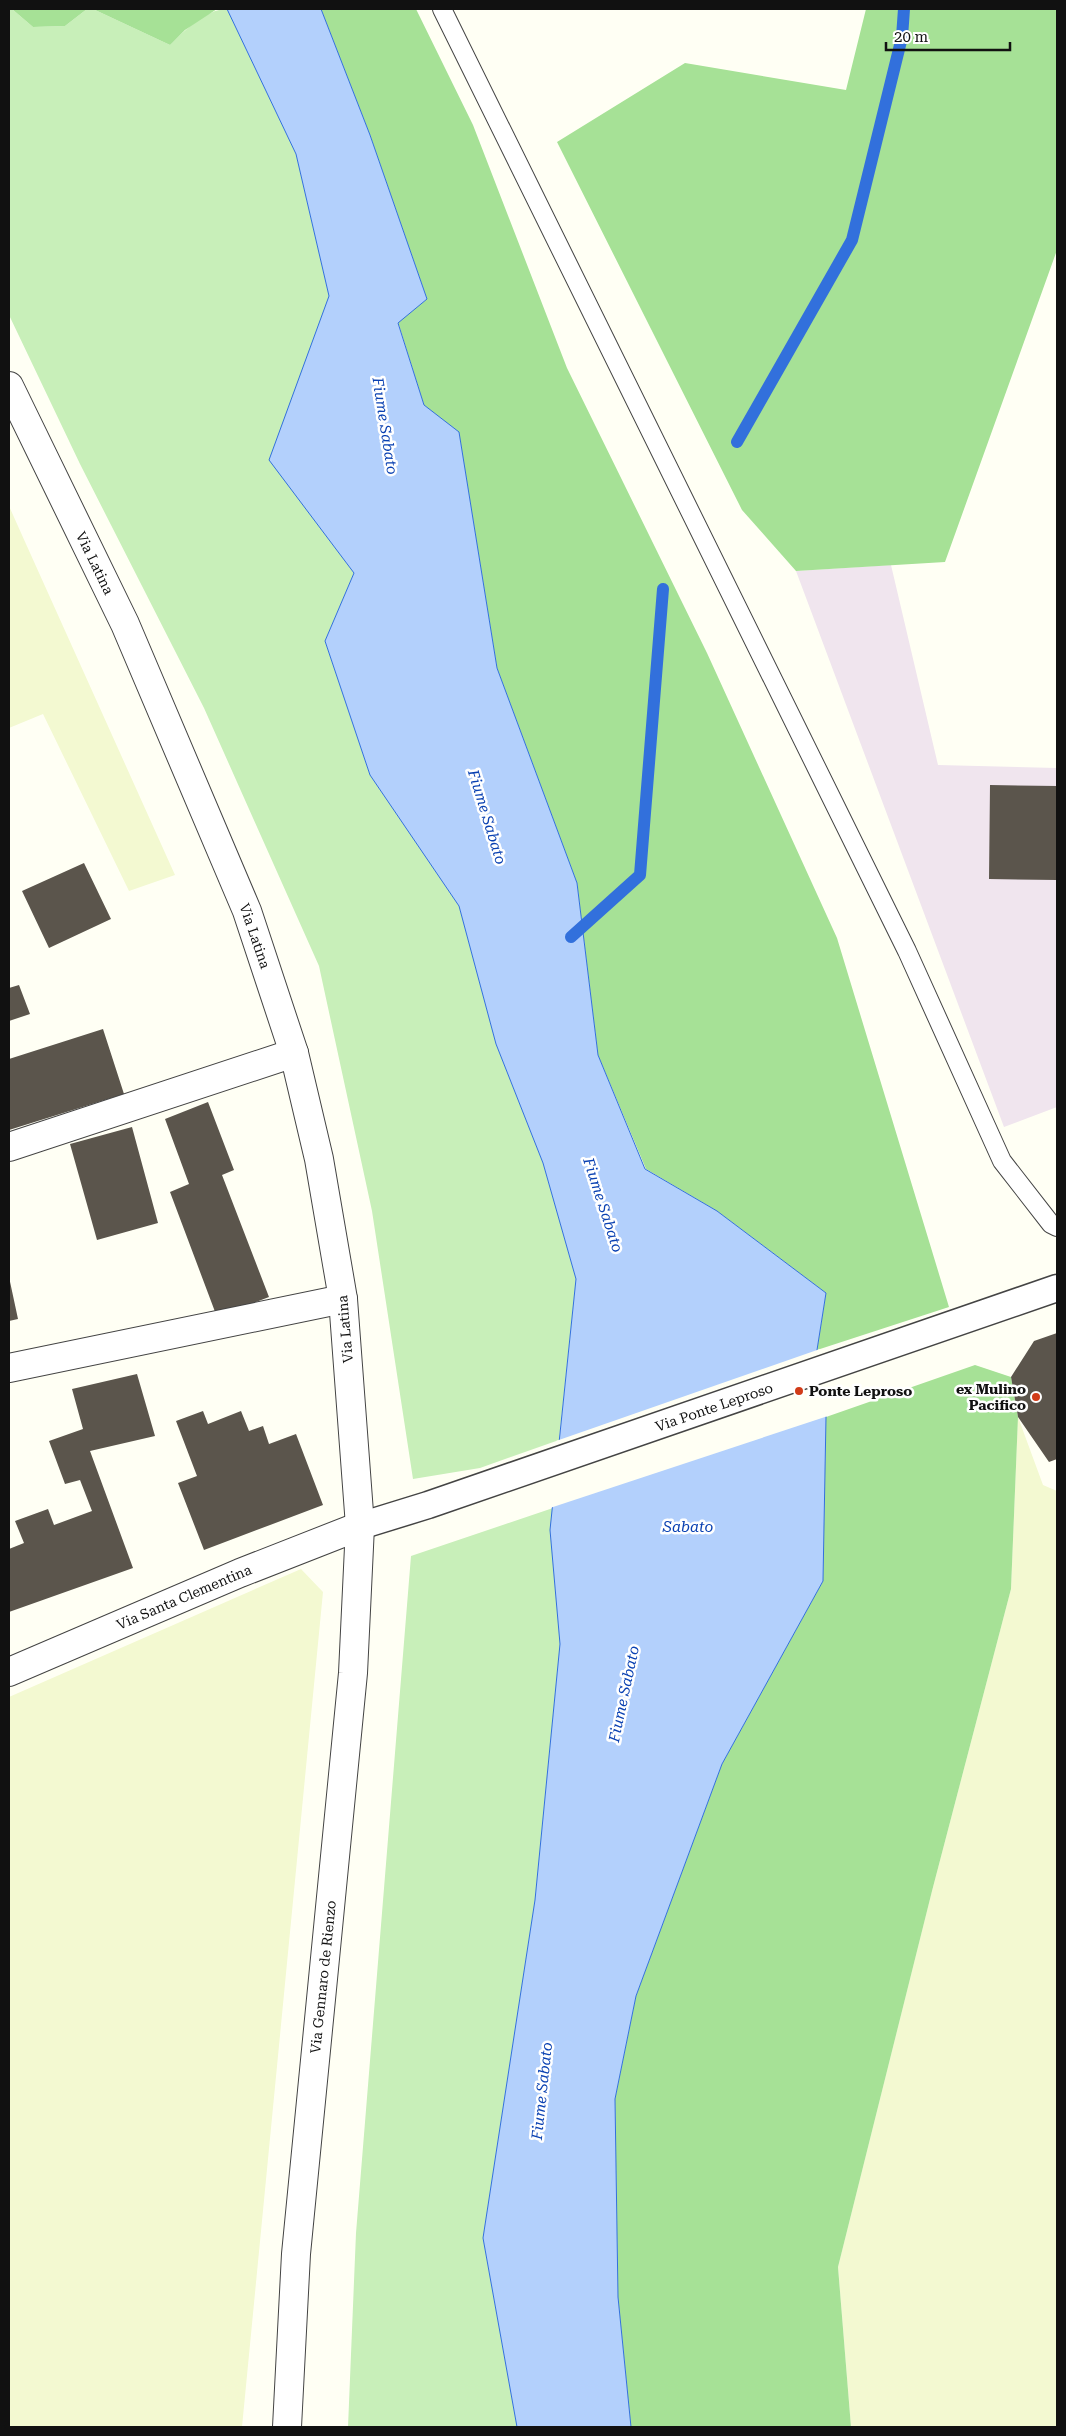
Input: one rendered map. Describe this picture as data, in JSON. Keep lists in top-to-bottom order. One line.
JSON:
{"streets":{"street":["Via Latina","Via Ponte Leproso","Via Santa Clementina","Via Gennaro de Rienzo"]},"crossings":[["Via Latina","Via Ponte Leproso"],["Via Latina","Via Santa Clementina"],["Via Latina","Via Gennaro de Rienzo"],["Via Ponte Leproso","Via Santa Clementina"],["Via Ponte Leproso","Via Gennaro de Rienzo"],["Via Santa Clementina","Via Gennaro de Rienzo"]],"water":["Fiume Sabato","Sabato"],"places":["Ponte Leproso","ex Mulino Pacifico"],"scale_bar":"20 m"}
